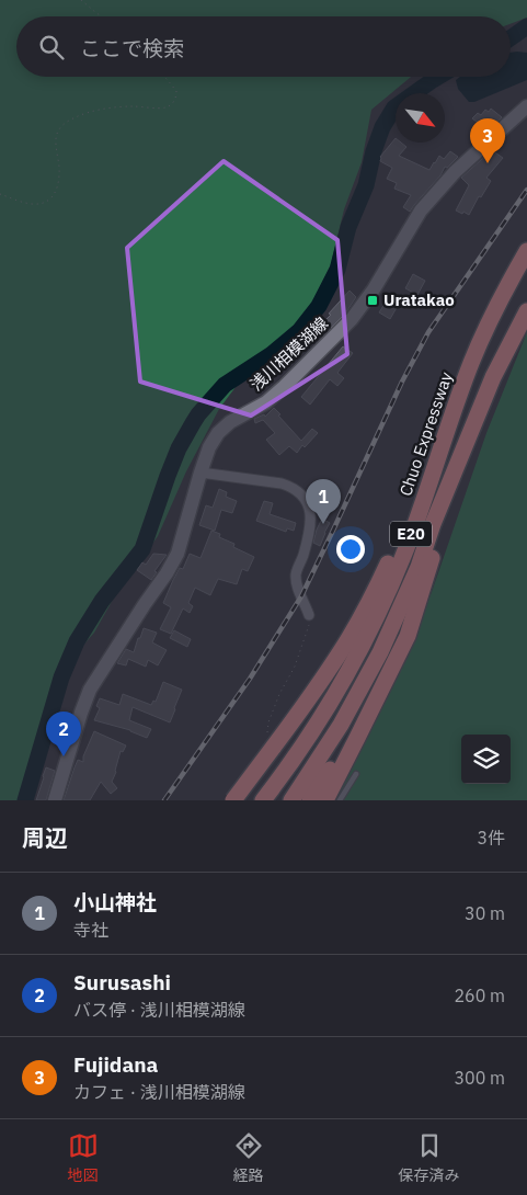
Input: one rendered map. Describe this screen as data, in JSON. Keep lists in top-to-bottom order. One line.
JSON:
{"streets":{"highway":["Chuo Expressway","E20"],"main road":["浅川相模湖線"]},"places":{"transit":["Uratakao"]},"north":"bottom right","page":{"search":"ここで検索","pins":["3","1","2"],"heading":["周辺","3件"],"list":[{"mark":"1","name":"小山神社","note":"寺社","value":"30 m"},{"mark":"2","name":"Surusashi","note":"バス停 · 浅川相模湖線","value":"260 m"},{"mark":"3","name":"Fujidana","note":"カフェ · 浅川相模湖線","value":"300 m"}],"nav":["地図","経路","保存済み"]}}
